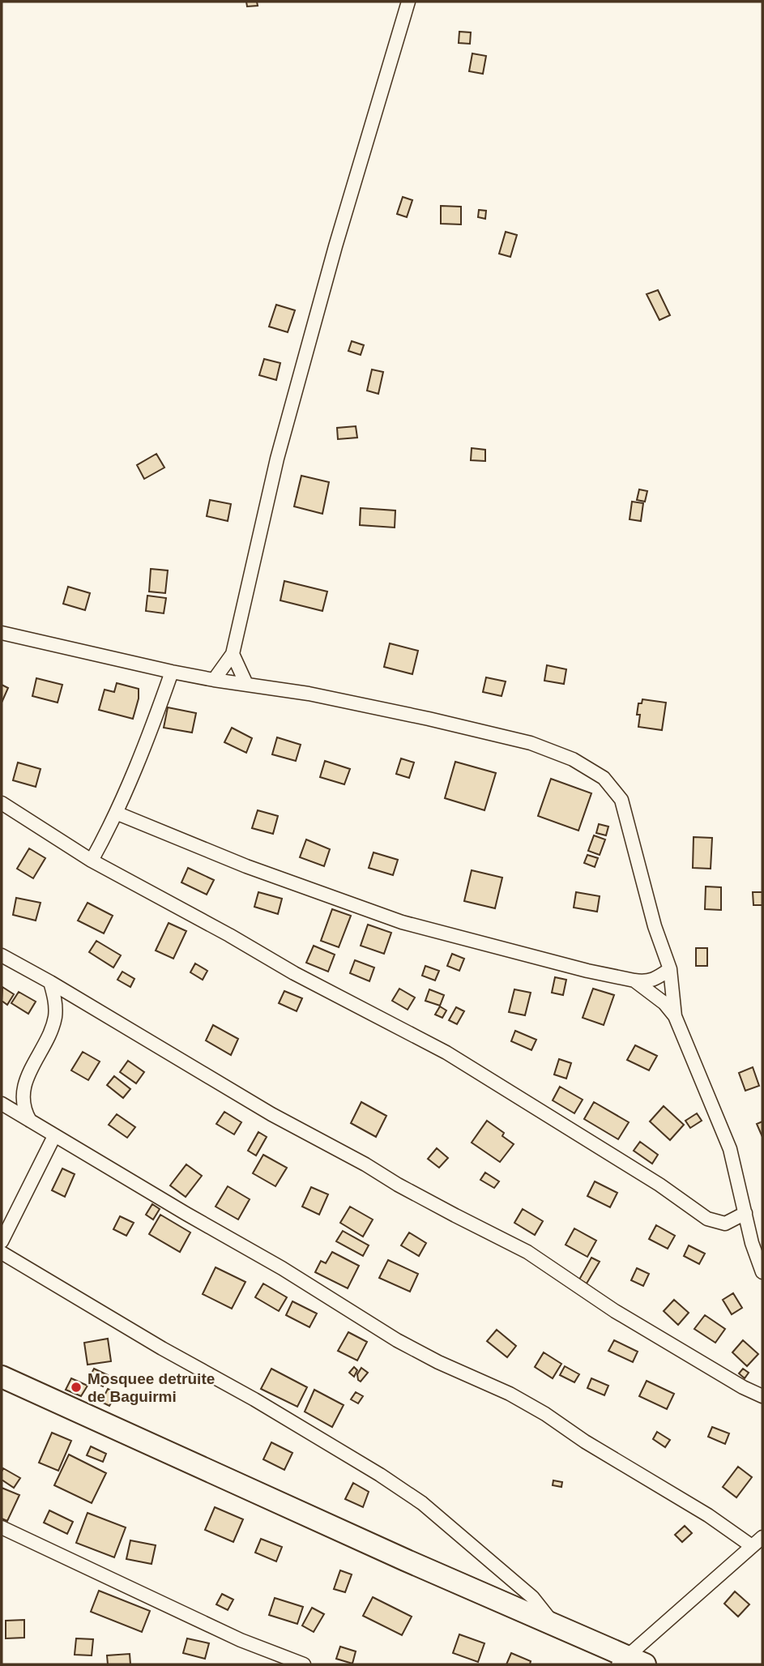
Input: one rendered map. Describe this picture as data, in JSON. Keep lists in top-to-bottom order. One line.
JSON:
{"places":["Mosquee detruite de Baguirmi"]}
